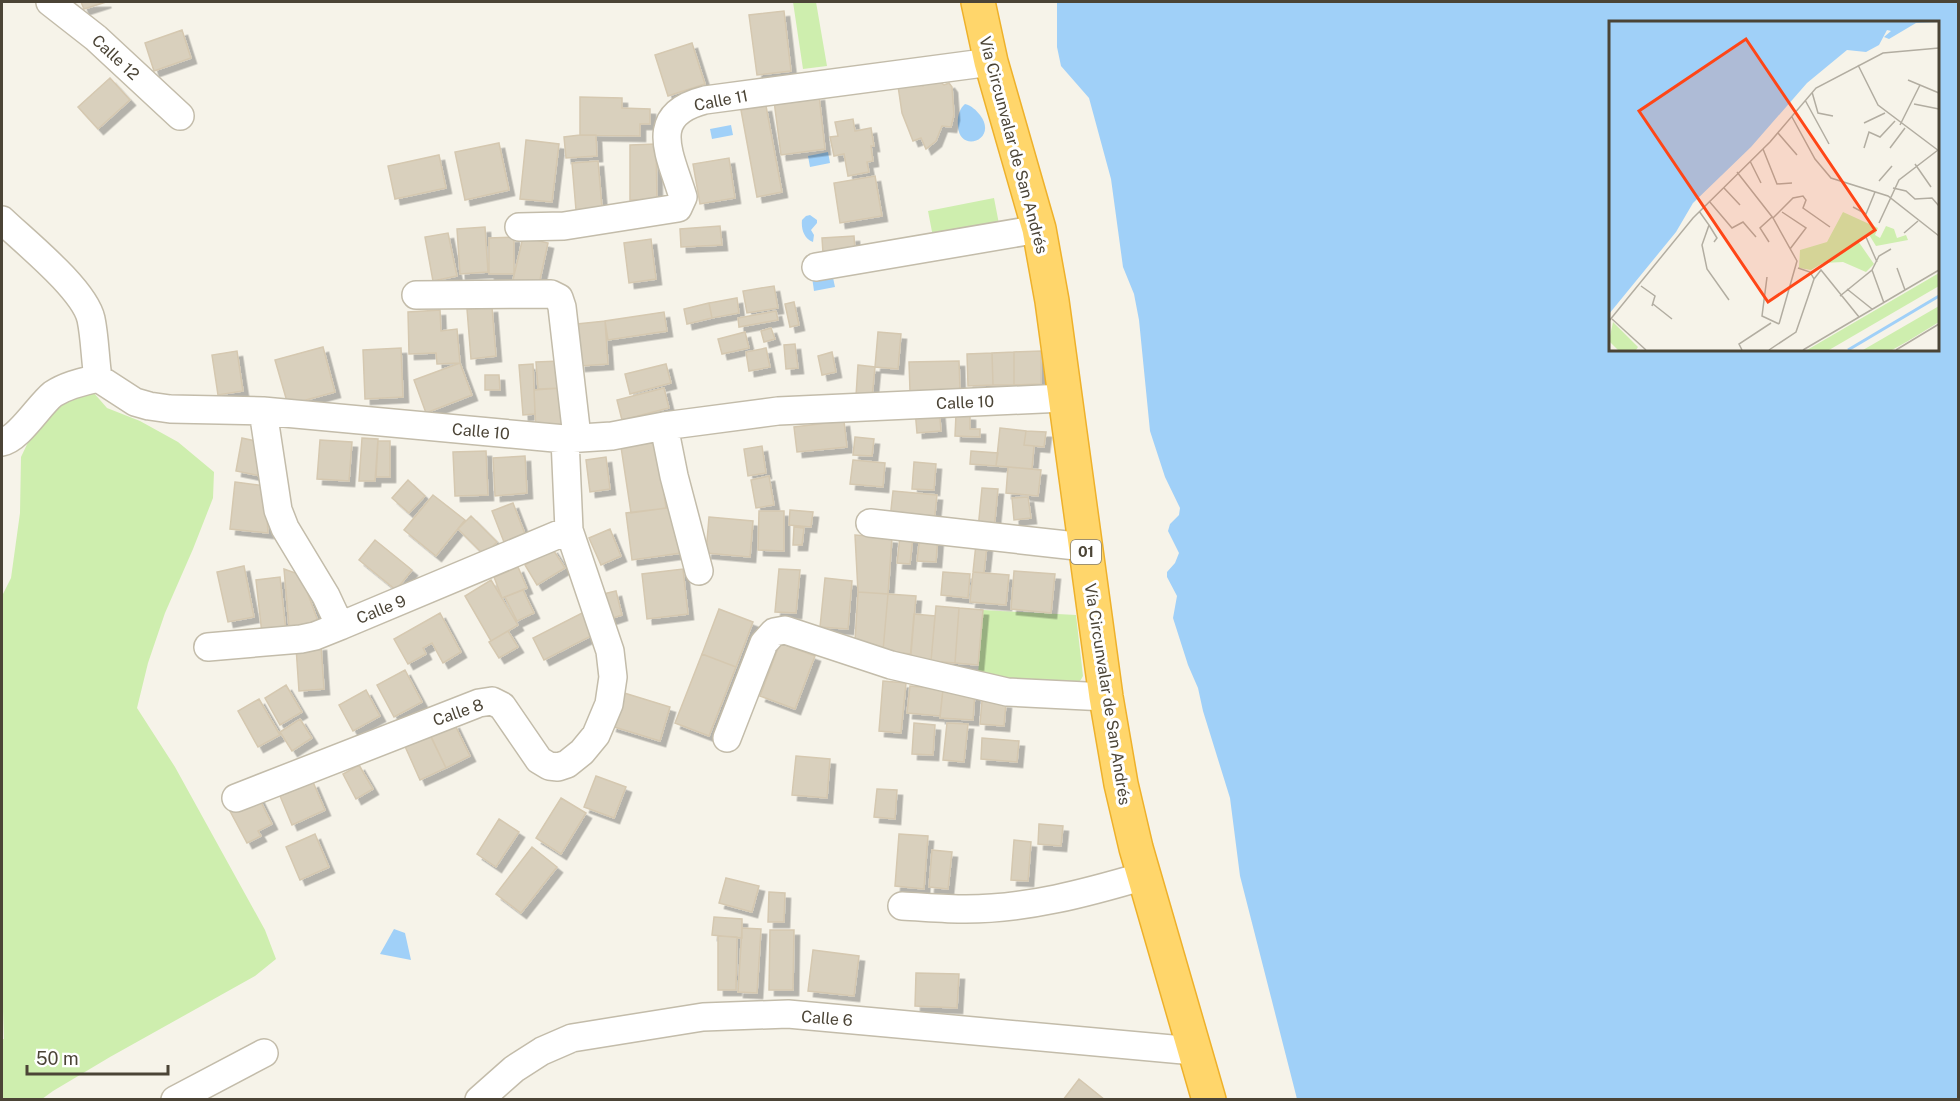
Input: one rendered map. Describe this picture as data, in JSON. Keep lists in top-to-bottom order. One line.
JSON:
{"streets":{"highway":["Vía Circunvalar de San Andrés","01"],"street":["Calle 12","Calle 11","Calle 10","Calle 9","Calle 8","Calle 6"]},"crossings":[["Calle 11","Vía Circunvalar de San Andrés"],["Vía Circunvalar de San Andrés","Calle 10"],["Vía Circunvalar de San Andrés","Calle 6"],["Calle 10","Calle 9"],["Calle 10","Calle 8"],["Calle 9","Calle 8"]],"scale_bar":"50 m"}
